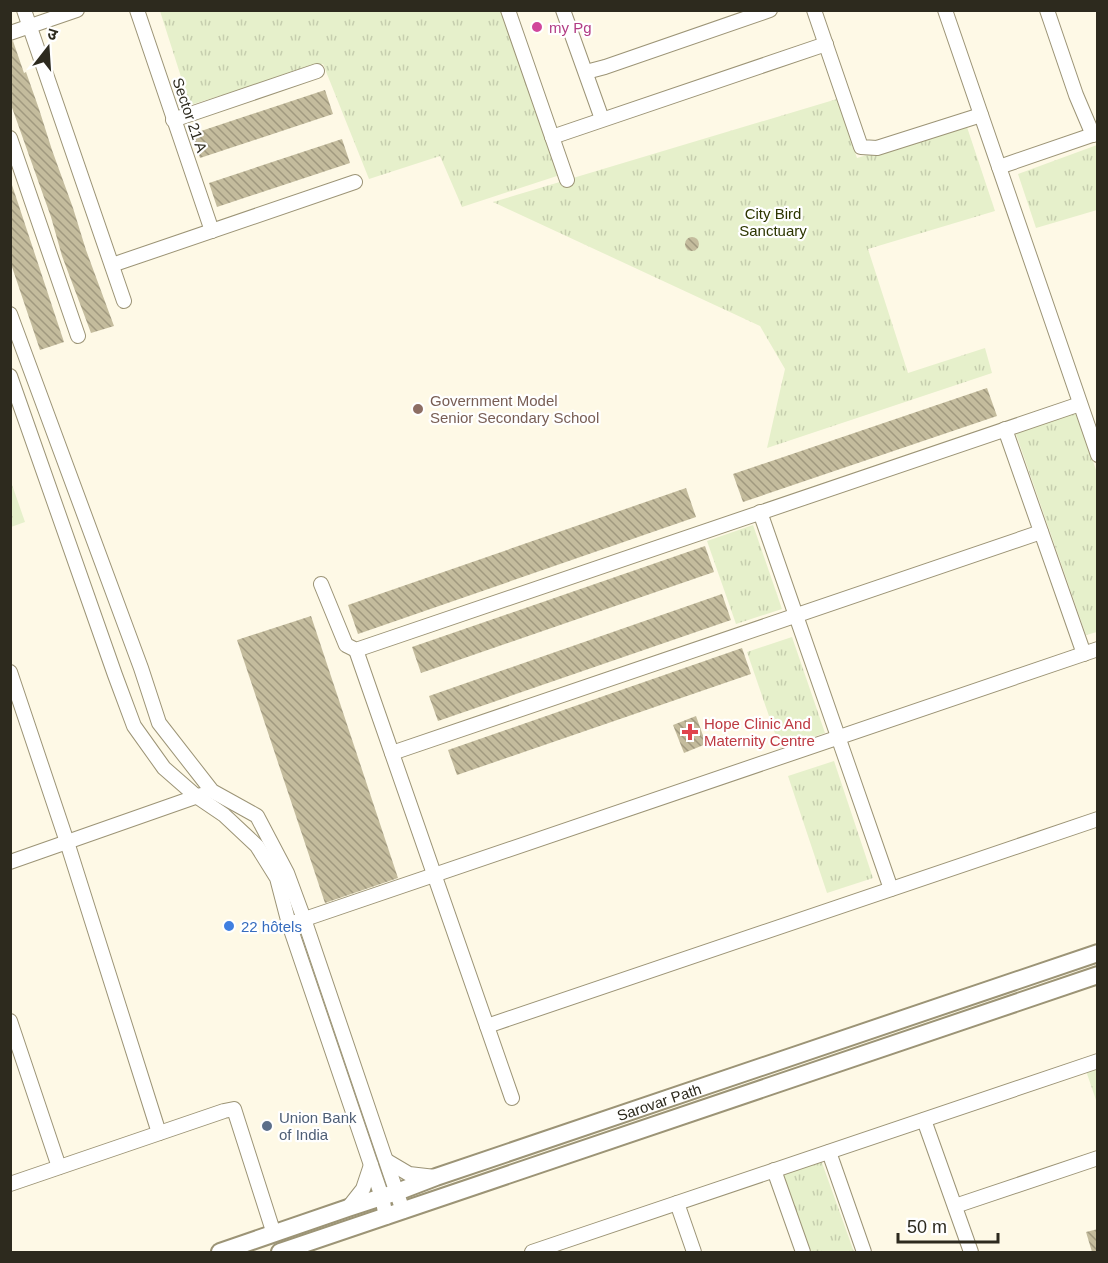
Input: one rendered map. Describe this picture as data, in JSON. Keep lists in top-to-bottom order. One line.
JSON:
{"streets":{"main road":["Sarovar Path"],"street":["Sector 21 A"]},"parks":["City Bird Sanctuary"],"places":{"other":["my Pg","Government Model Senior Secondary School","22 hôtels","Union Bank of India"],"health":["Hope Clinic And Maternity Centre"]},"scale_bar":"50 m","north":"top"}
